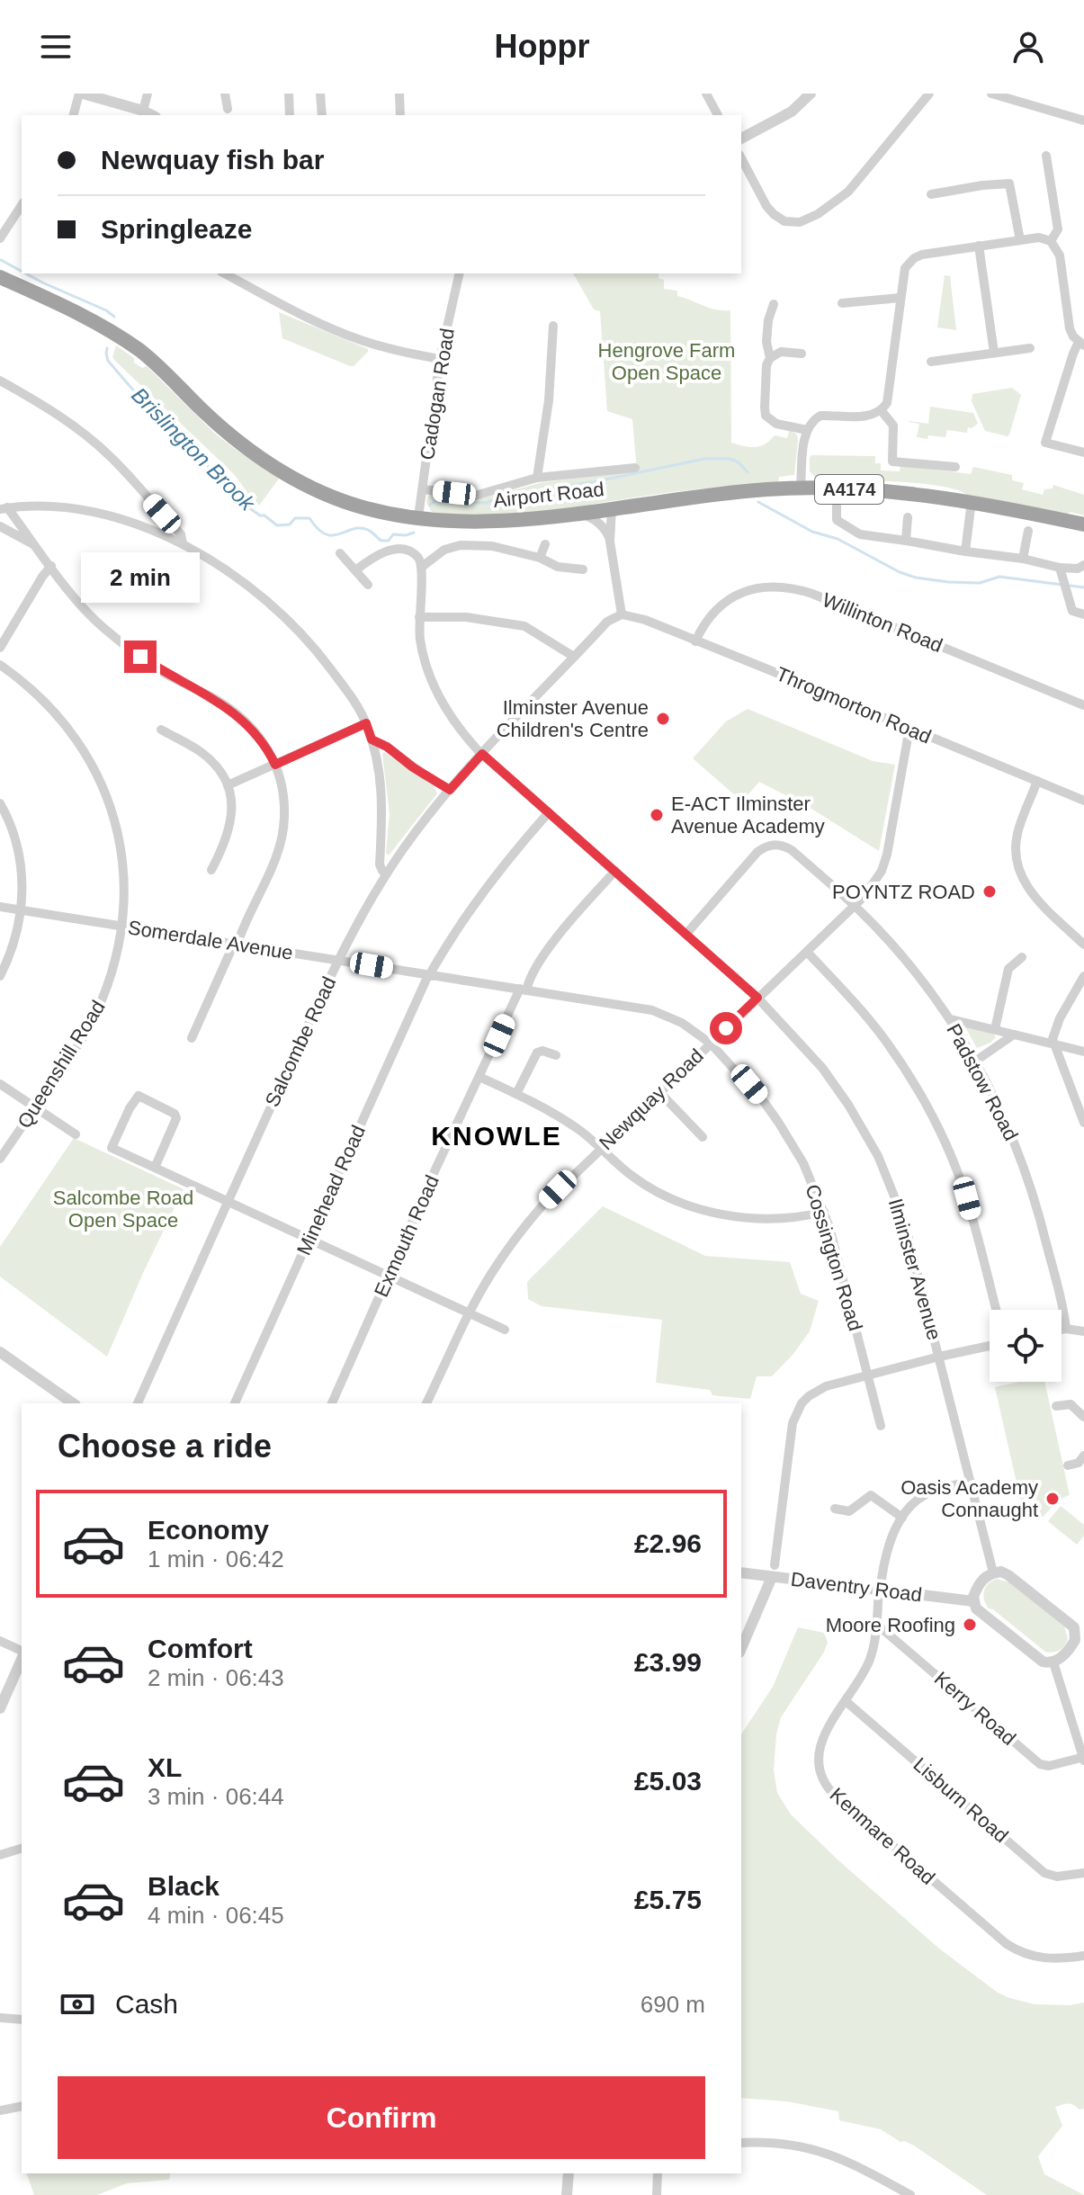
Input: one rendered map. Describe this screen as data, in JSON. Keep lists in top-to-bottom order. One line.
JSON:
{"streets":{"highway":["A4174","Airport Road"],"street":["Cadogan Road","Willinton Road","Throgmorton Road","Somerdale Avenue","Salcombe Road","Queenshill Road","Padstow Road","Newquay Road","Minehead Road","Exmouth Road","Cossington Road","Ilminster Avenue","Daventry Road","Kerry Road","Lisburn Road","Kenmare Road"]},"crossings":[["Cadogan Road","Airport Road"],["Willinton Road","Throgmorton Road"],["Throgmorton Road","Salcombe Road"],["Throgmorton Road","Newquay Road"],["Somerdale Avenue","Salcombe Road"],["Somerdale Avenue","Queenshill Road"],["Somerdale Avenue","Newquay Road"],["Somerdale Avenue","Minehead Road"],["Somerdale Avenue","Exmouth Road"],["Somerdale Avenue","Cossington Road"],["Salcombe Road","Ilminster Avenue"],["Padstow Road","Newquay Road"],["Padstow Road","Ilminster Avenue"],["Newquay Road","Cossington Road"],["Newquay Road","Ilminster Avenue"],["Minehead Road","Ilminster Avenue"],["Exmouth Road","Ilminster Avenue"],["Ilminster Avenue","Kenmare Road"],["Daventry Road","Kenmare Road"],["Kerry Road","Kenmare Road"],["Lisburn Road","Kenmare Road"]],"districts":["KNOWLE"],"water":["Brislington Brook"],"parks":["Hengrove Farm Open Space","Salcombe Road Open Space"],"places":["Ilminster Avenue Children's Centre","E-ACT Ilminster Avenue Academy","POYNTZ ROAD","Oasis Academy Connaught","Moore Roofing"],"page":{"header":"Hoppr","banner":["Newquay fish bar","Springleaze"],"bubble":"2 min","heading":"Choose a ride","list":[{"name":"Economy","note":"1 min · 06:42","value":"£2.96"},{"name":"Comfort","note":"2 min · 06:43","value":"£3.99"},{"name":"XL","note":"3 min · 06:44","value":"£5.03"},{"name":"Black","note":"4 min · 06:45","value":"£5.75"}],"pay":["Cash","690 m"],"buttons":"Confirm"}}
